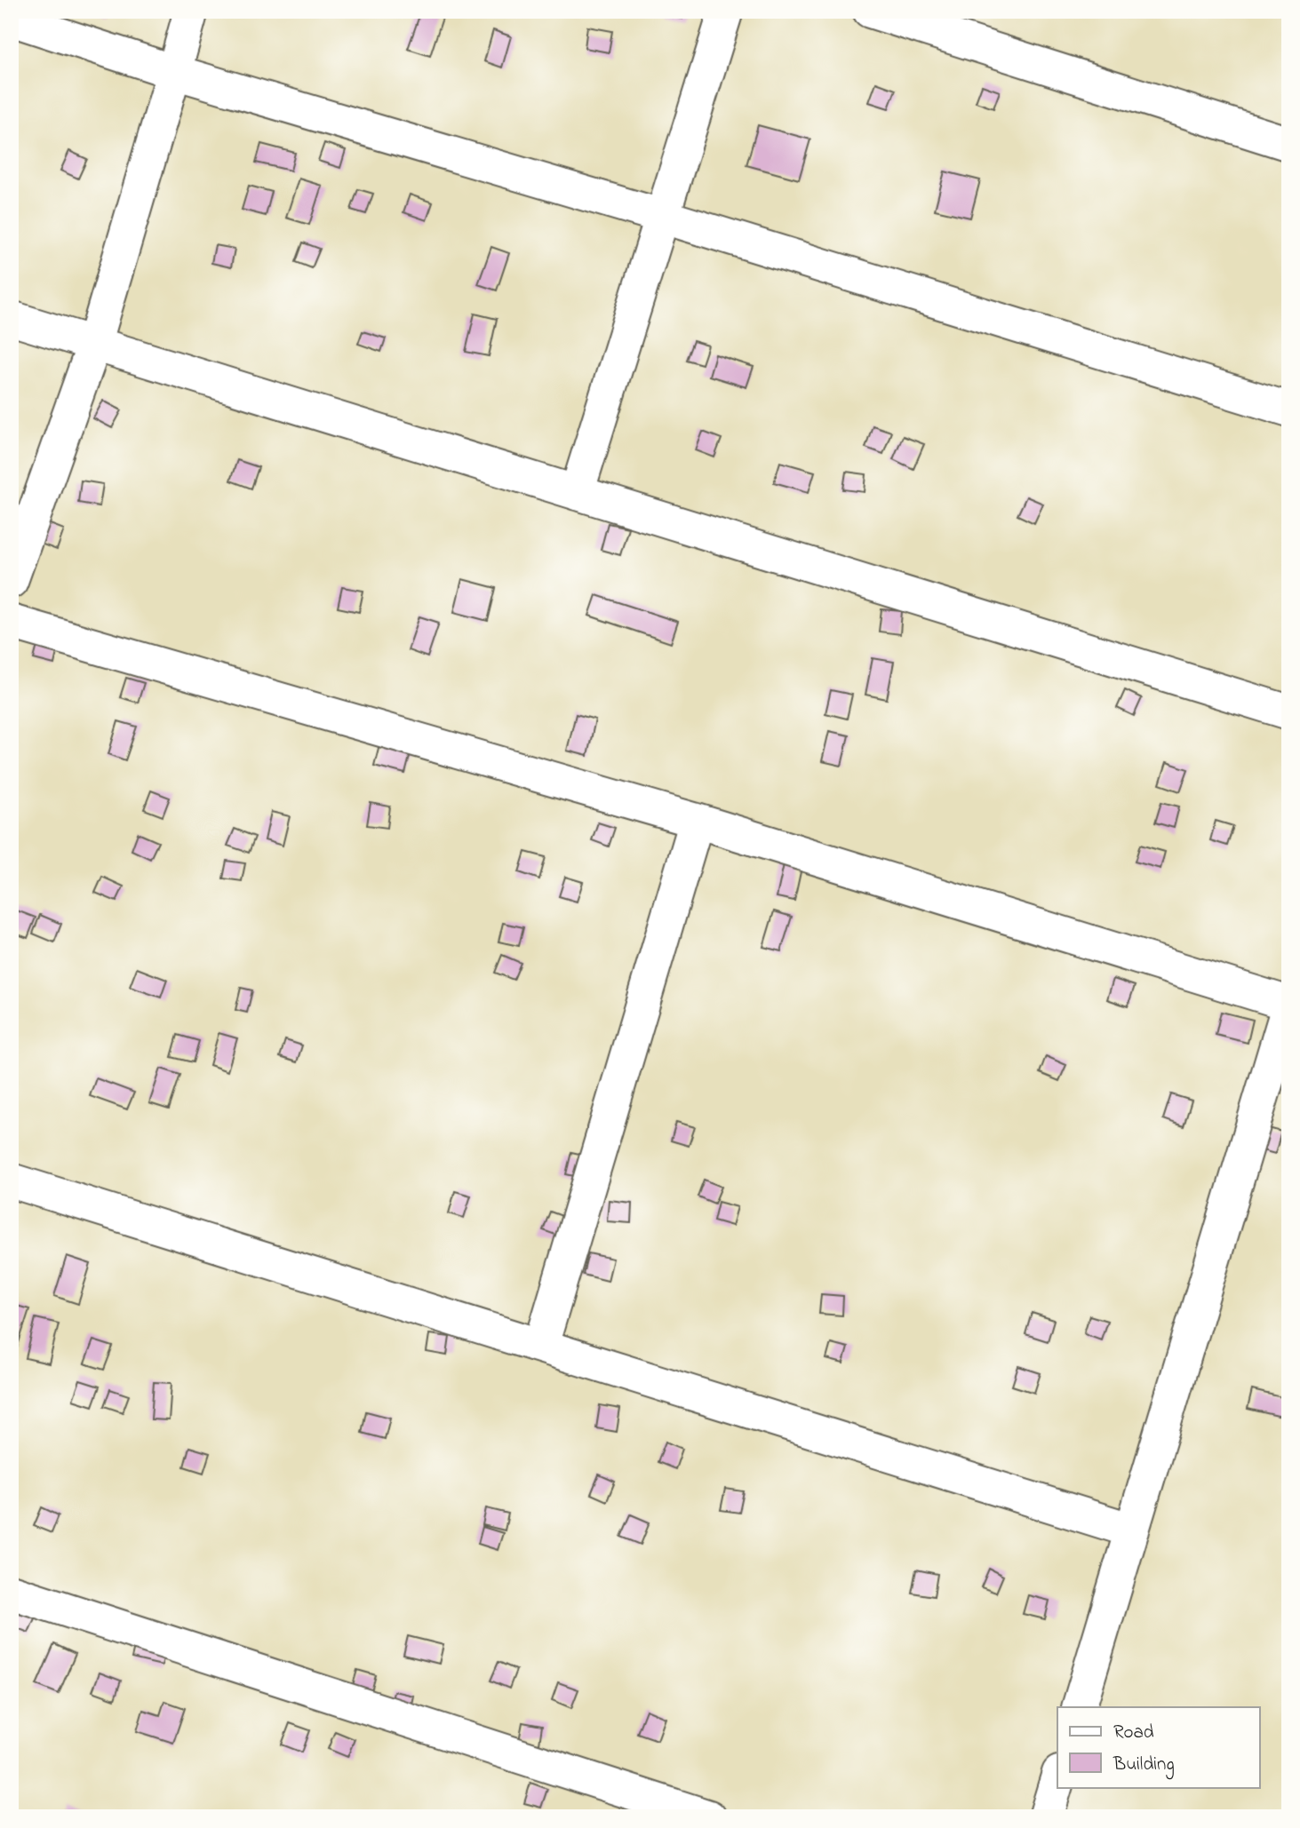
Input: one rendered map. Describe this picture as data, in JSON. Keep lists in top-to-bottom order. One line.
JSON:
{"legend":["Road","Building"]}
